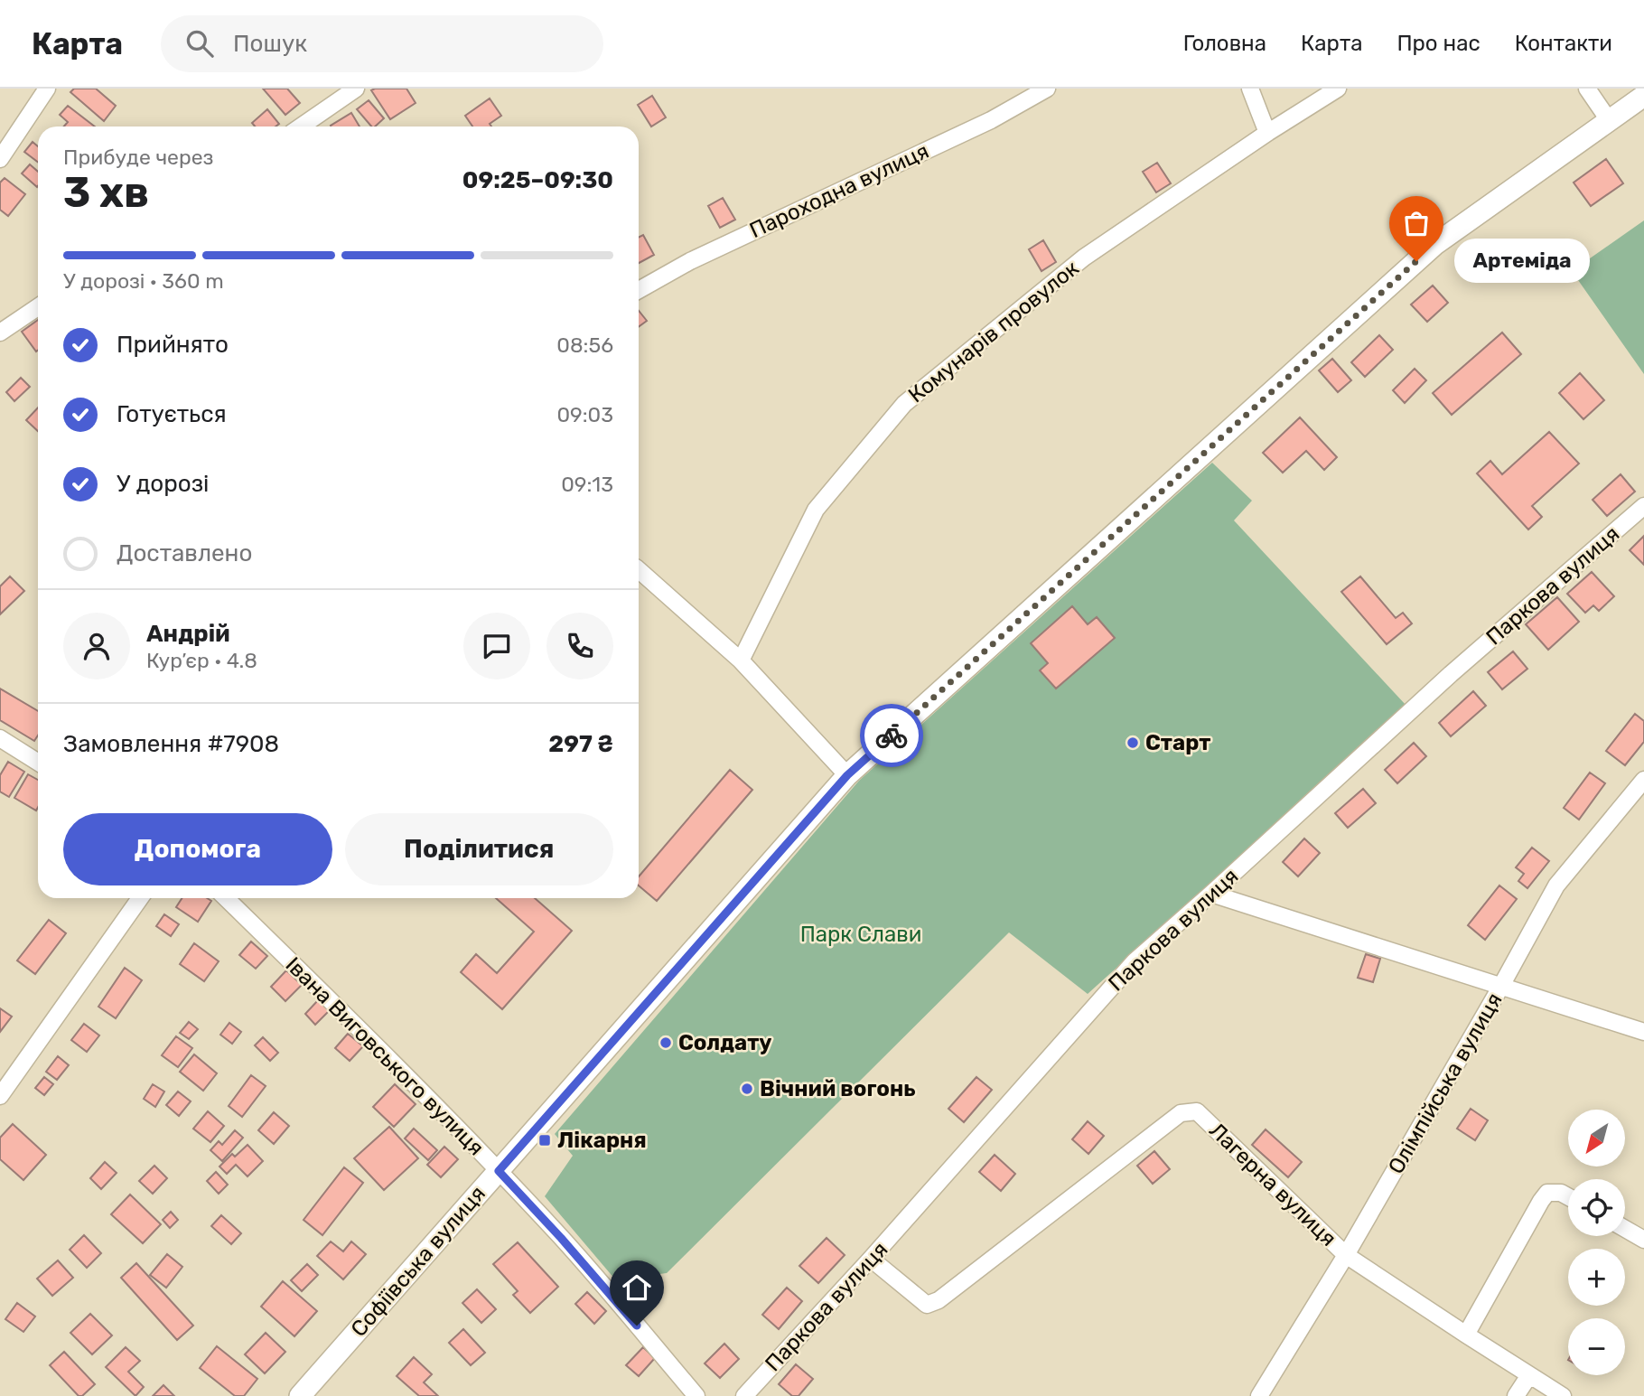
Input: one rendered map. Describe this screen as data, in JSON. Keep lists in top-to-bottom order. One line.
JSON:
{"streets":{"street":["Пароходна вулиця","Комунарів провулок","Паркова вулиця","Івана Виговського вулиця","Олімпійська вулиця","Лагерна вулиця","Софіївська вулиця"]},"crossings":[["Паркова вулиця","Лагерна вулиця"],["Івана Виговського вулиця","Софіївська вулиця"],["Олімпійська вулиця","Лагерна вулиця"]],"parks":["Парк Слави"],"places":{"other":["Артеміда","Старт","Солдату","Вічний вогонь"],"transit":["Лікарня"]},"north":"bottom left","page":{"header":"Карта","search":"Пошук","nav":["Головна","Карта","Про нас","Контакти"],"heading":["3 хв","Прибуде через","09:25–09:30"],"panel":["Андрій","Кур’єр · 4.8","Замовлення #7908","297 ₴"],"bar":"У дорозі · 360 m","bubble":"Артеміда","list":[["Прийнято","08:56"],["Готується","09:03"],["У дорозі","09:13"],"Доставлено"],"buttons":["Допомога","Поділитися"],"map_buttons":["+","−"]}}
